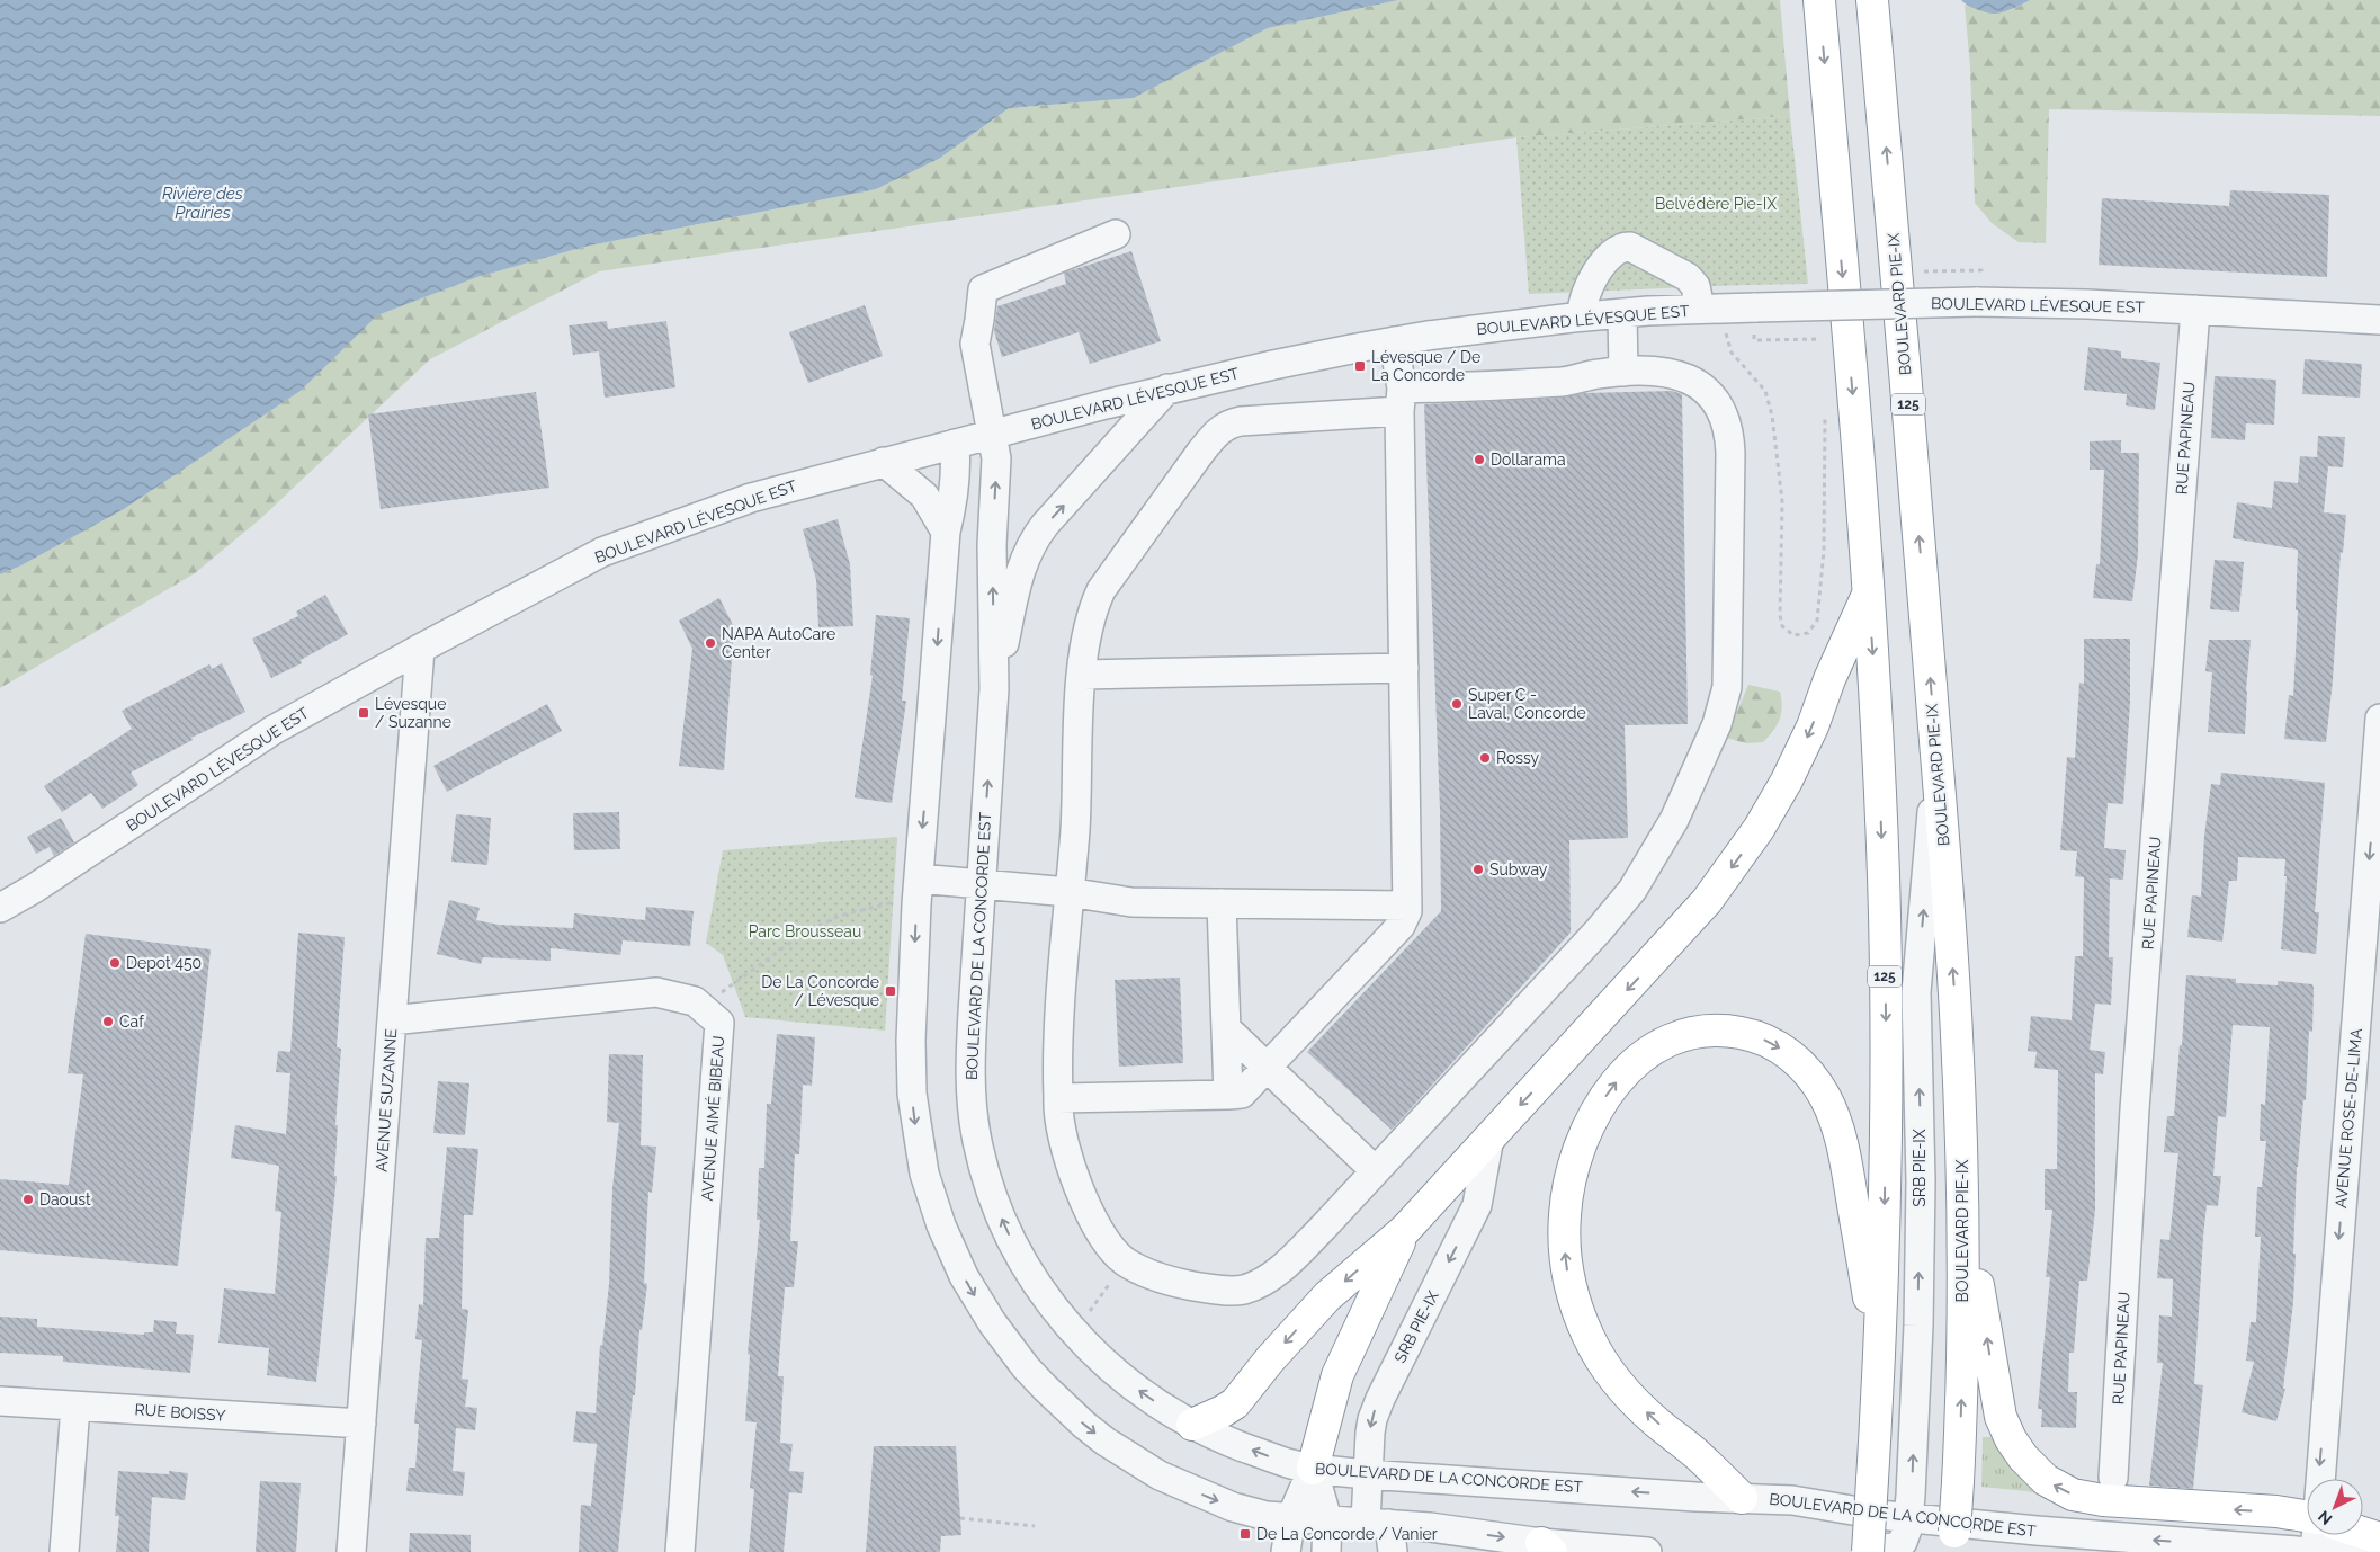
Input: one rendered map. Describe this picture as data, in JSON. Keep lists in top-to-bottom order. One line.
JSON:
{"streets":{"highway":["BOULEVARD PIE-IX","125"],"street":["BOULEVARD LÉVESQUE EST","RUE PAPINEAU","BOULEVARD DE LA CONCORDE EST","AVENUE SUZANNE","AVENUE AIMÉ BIBEAU","AVENUE ROSE-DE-LIMA","SRB PIE-IX","RUE BOISSY"]},"crossings":[["BOULEVARD PIE-IX","SRB PIE-IX"],["BOULEVARD LÉVESQUE EST","RUE PAPINEAU"],["BOULEVARD LÉVESQUE EST","BOULEVARD DE LA CONCORDE EST"],["BOULEVARD LÉVESQUE EST","AVENUE SUZANNE"],["125","SRB PIE-IX"],["BOULEVARD DE LA CONCORDE EST","AVENUE ROSE-DE-LIMA"],["BOULEVARD DE LA CONCORDE EST","SRB PIE-IX"],["AVENUE SUZANNE","AVENUE AIMÉ BIBEAU"],["AVENUE SUZANNE","RUE BOISSY"]],"one_way":["AVENUE ROSE-DE-LIMA"],"water":["Rivière des Prairies"],"parks":["Belvédère Pie-IX","Parc Brousseau"],"places":{"transit":["Lévesque / De La Concorde","Lévesque / Suzanne","De La Concorde / Lévesque","De La Concorde / Vanier"],"other":["Dollarama","NAPA AutoCare Center","Super C - Laval, Concorde","Rossy","Subway","Depot 450","Caf","Daoust"]},"north":"bottom left"}
